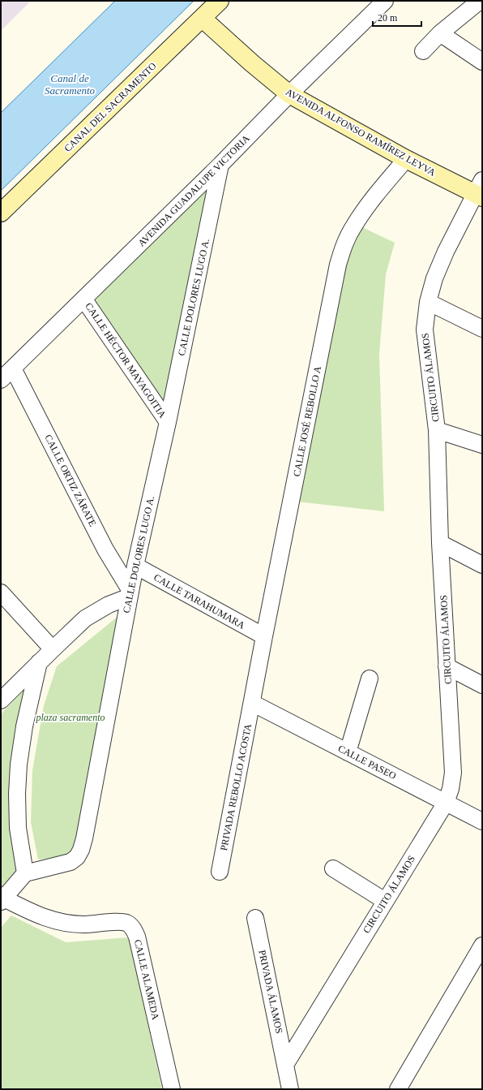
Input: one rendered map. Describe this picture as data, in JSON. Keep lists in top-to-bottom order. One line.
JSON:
{"streets":{"street":["CANAL DEL SACRAMENTO","AVENIDA ALFONSO RAMÍREZ LEYVA","AVENIDA GUADALUPE VICTORIA","CALLE DOLORES LUGO A.","CALLE HÉCTOR MAYAGOITIA","CIRCUITO ÁLAMOS","CALLE JOSÉ REBOLLO A","CALLE ORTIZ ZÁRATE","CALLE TARAHUMARA","CALLE PASEO","PRIVADA REBOLLO ACOSTA","CALLE ALAMEDA","PRIVADA ÁLAMOS"]},"crossings":[["CANAL DEL SACRAMENTO","AVENIDA ALFONSO RAMÍREZ LEYVA"],["AVENIDA ALFONSO RAMÍREZ LEYVA","AVENIDA GUADALUPE VICTORIA"],["AVENIDA ALFONSO RAMÍREZ LEYVA","CIRCUITO ÁLAMOS"],["AVENIDA ALFONSO RAMÍREZ LEYVA","CALLE JOSÉ REBOLLO A"],["AVENIDA GUADALUPE VICTORIA","CALLE DOLORES LUGO A."],["AVENIDA GUADALUPE VICTORIA","CALLE HÉCTOR MAYAGOITIA"],["AVENIDA GUADALUPE VICTORIA","CALLE ORTIZ ZÁRATE"],["CALLE DOLORES LUGO A.","CALLE HÉCTOR MAYAGOITIA"],["CALLE DOLORES LUGO A.","CALLE ORTIZ ZÁRATE"],["CALLE DOLORES LUGO A.","CALLE TARAHUMARA"],["CIRCUITO ÁLAMOS","CALLE PASEO"],["CIRCUITO ÁLAMOS","PRIVADA ÁLAMOS"],["CALLE JOSÉ REBOLLO A","CALLE TARAHUMARA"],["CALLE JOSÉ REBOLLO A","CALLE PASEO"],["CALLE JOSÉ REBOLLO A","PRIVADA REBOLLO ACOSTA"],["CALLE PASEO","PRIVADA REBOLLO ACOSTA"]],"water":["Canal de Sacramento"],"parks":["plaza sacramento"],"scale_bar":"20 m"}
